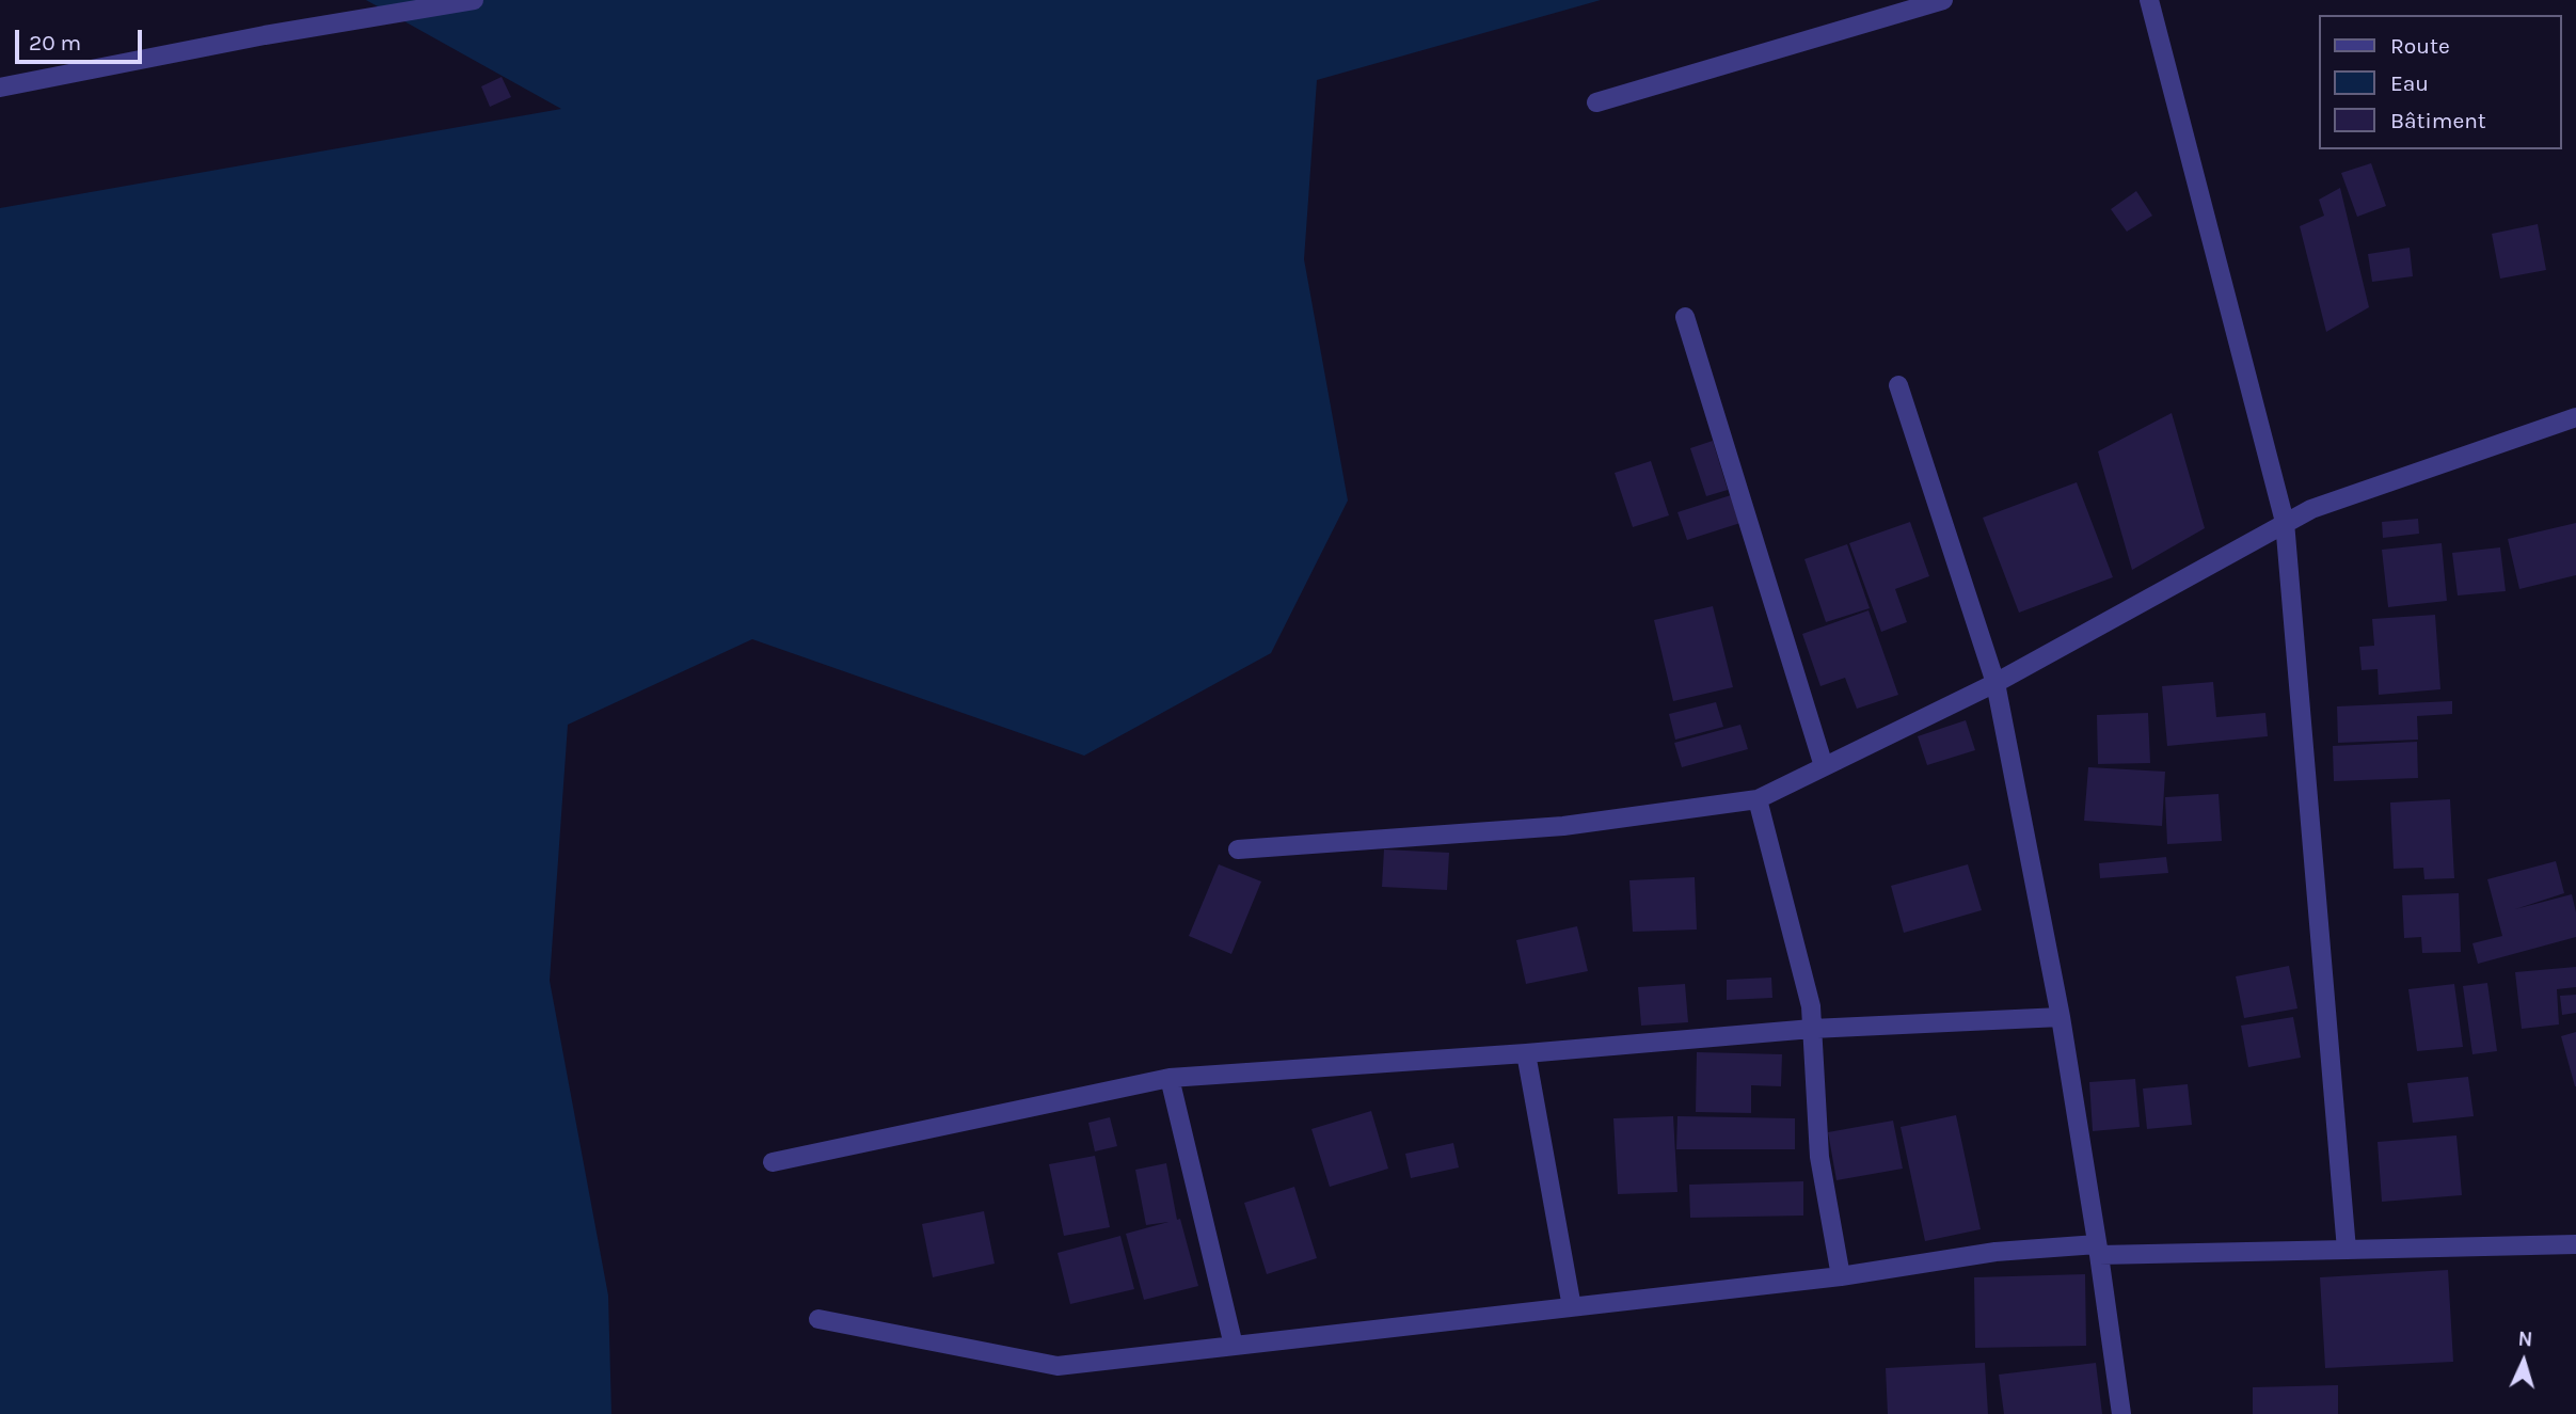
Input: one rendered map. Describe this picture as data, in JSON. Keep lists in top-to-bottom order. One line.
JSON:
{"legend":["Route","Eau","Bâtiment"],"scale_bar":"20 m","north":"top"}
